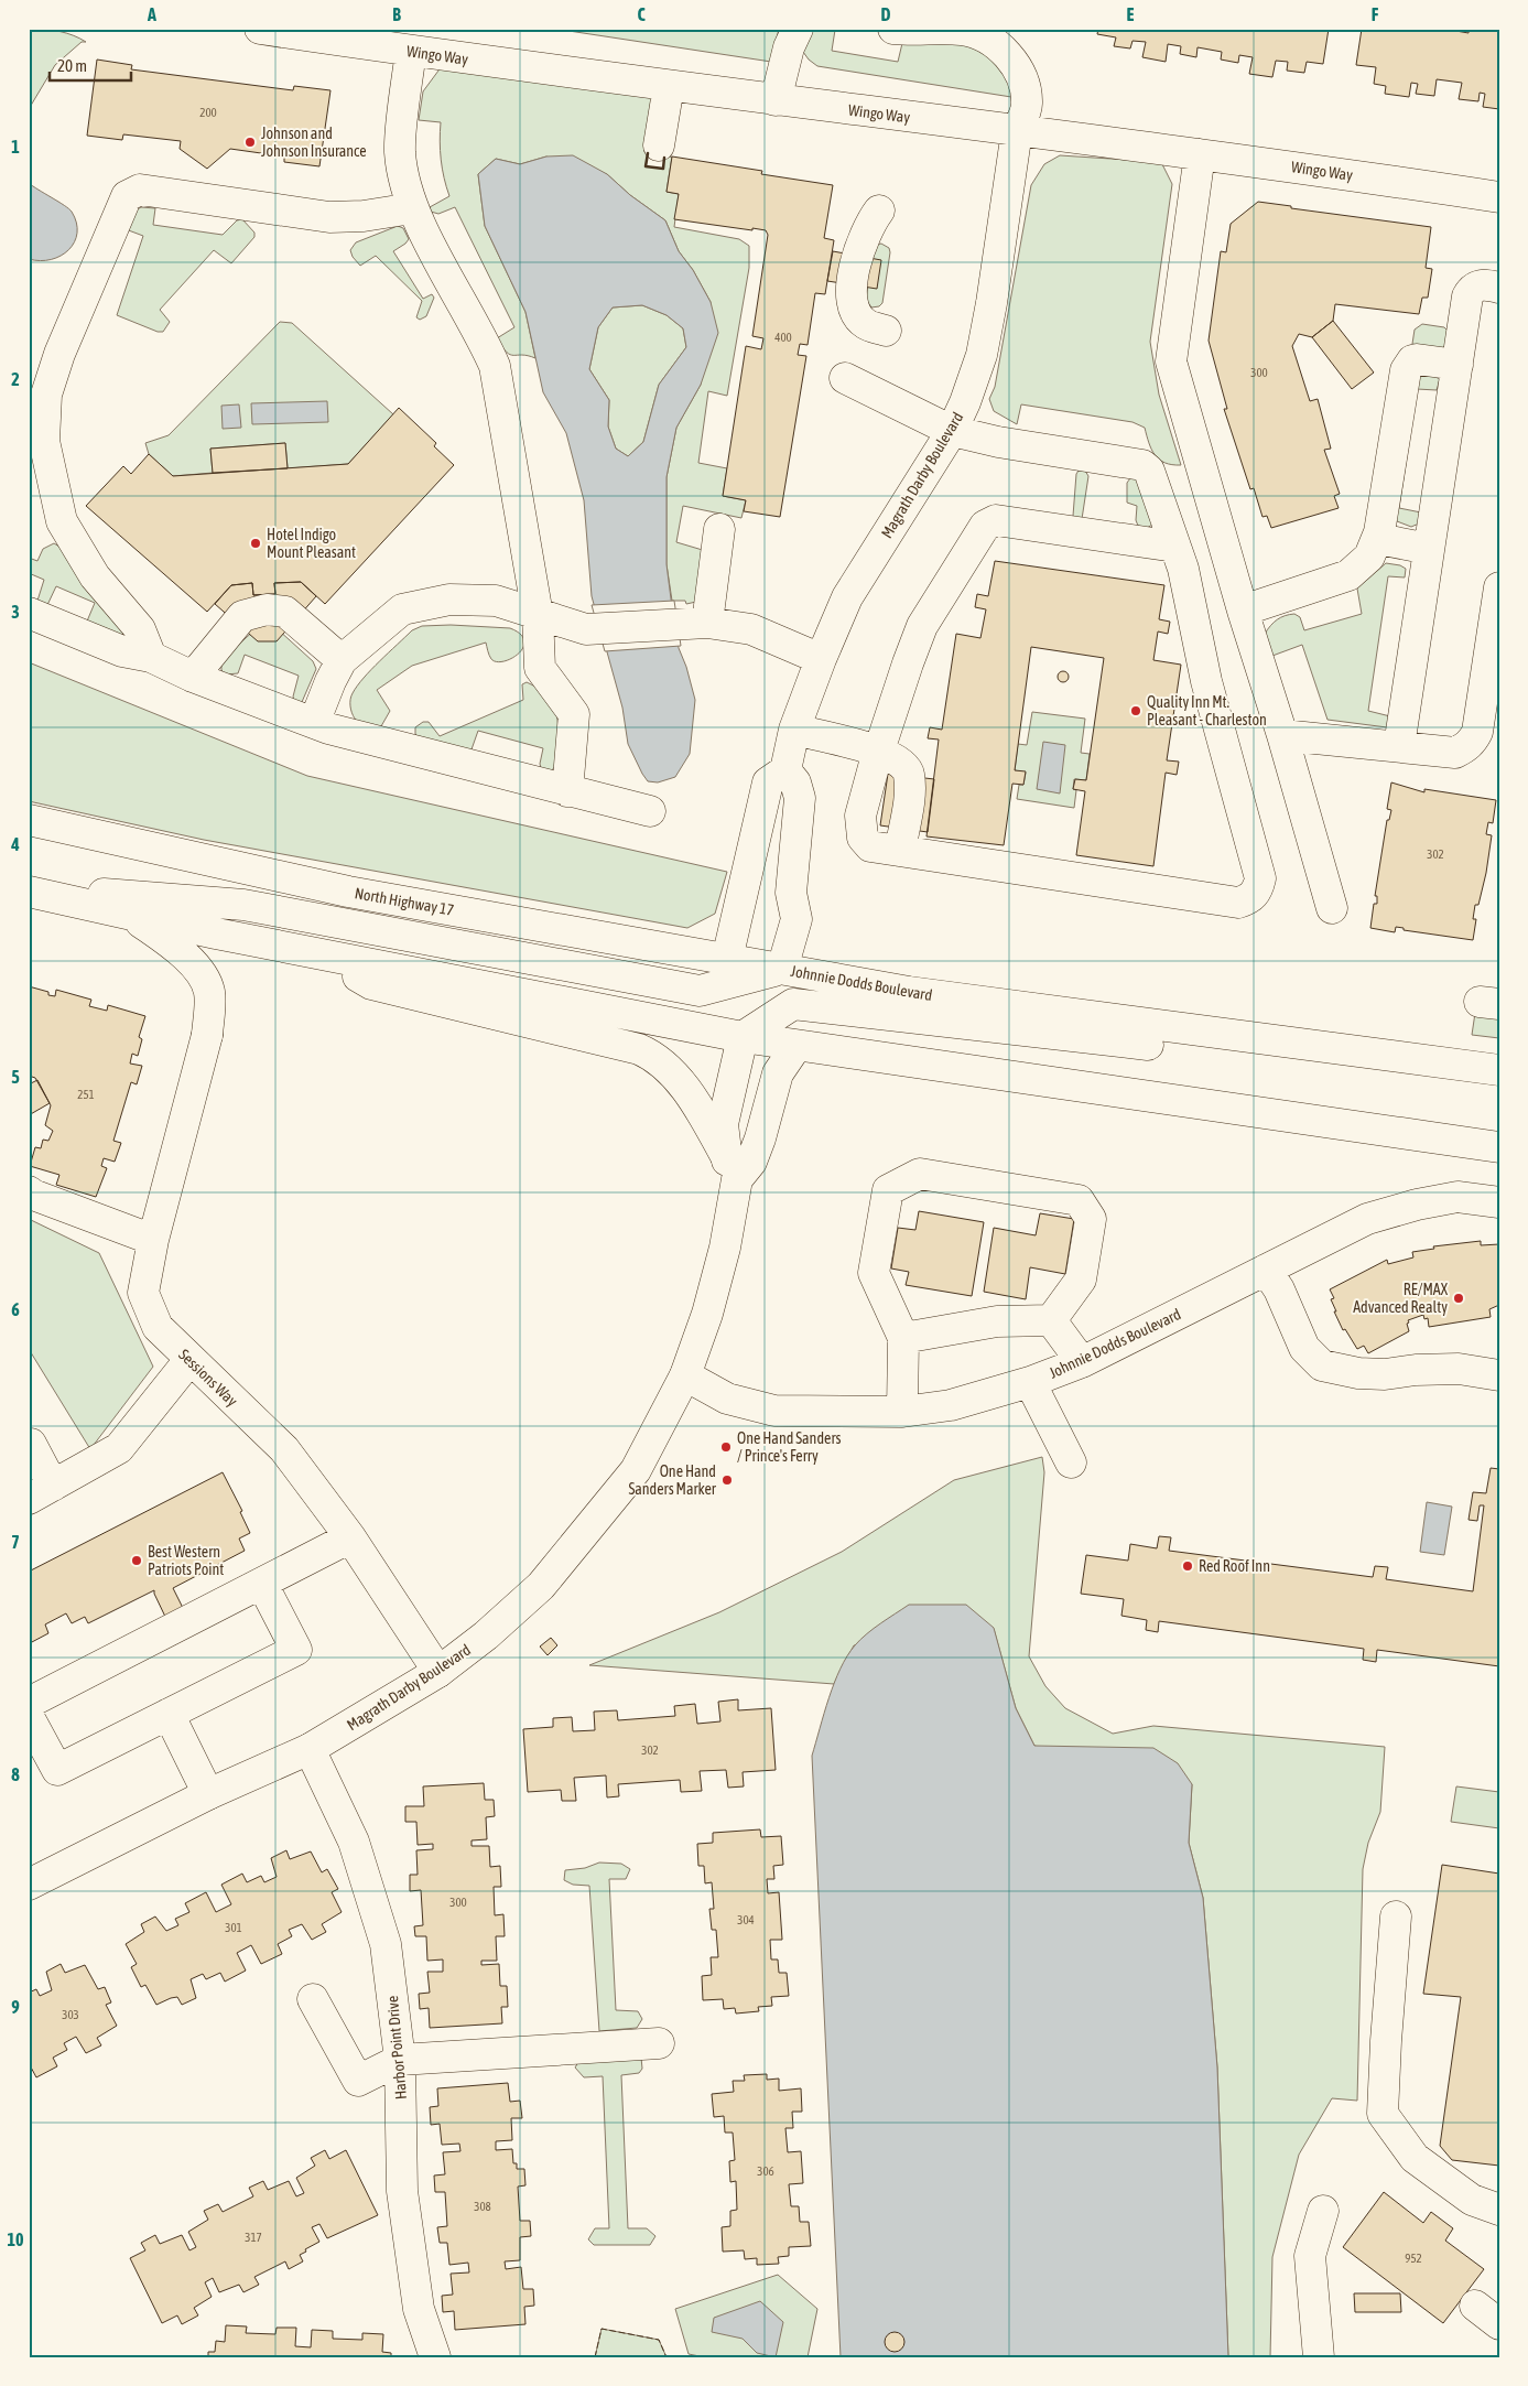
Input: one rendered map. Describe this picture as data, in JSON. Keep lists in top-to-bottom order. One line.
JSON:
{"streets":{"main road":["Wingo Way","Magrath Darby Boulevard","North Highway 17","Johnnie Dodds Boulevard","Sessions Way","Harbor Point Drive"]},"crossings":[["Wingo Way","Magrath Darby Boulevard"],["Magrath Darby Boulevard","Johnnie Dodds Boulevard"],["Magrath Darby Boulevard","Sessions Way"],["Magrath Darby Boulevard","Harbor Point Drive"],["North Highway 17","Johnnie Dodds Boulevard"]],"places":["Johnson and Johnson Insurance","Hotel Indigo Mount Pleasant","Quality Inn Mt. Pleasant - Charleston","RE/MAX Advanced Realty","One Hand Sanders / Prince's Ferry","One Hand Sanders Marker","Best Western Patriots Point","Red Roof Inn"],"house_numbers":["200","400","300","302","251","302","300","304","301","303","306","308","317","952"],"scale_bar":"20 m","grid":{"columns":["A","B","C","D","E","F"],"rows":["1","2","3","4","5","6","7","8","9","10"]}}
